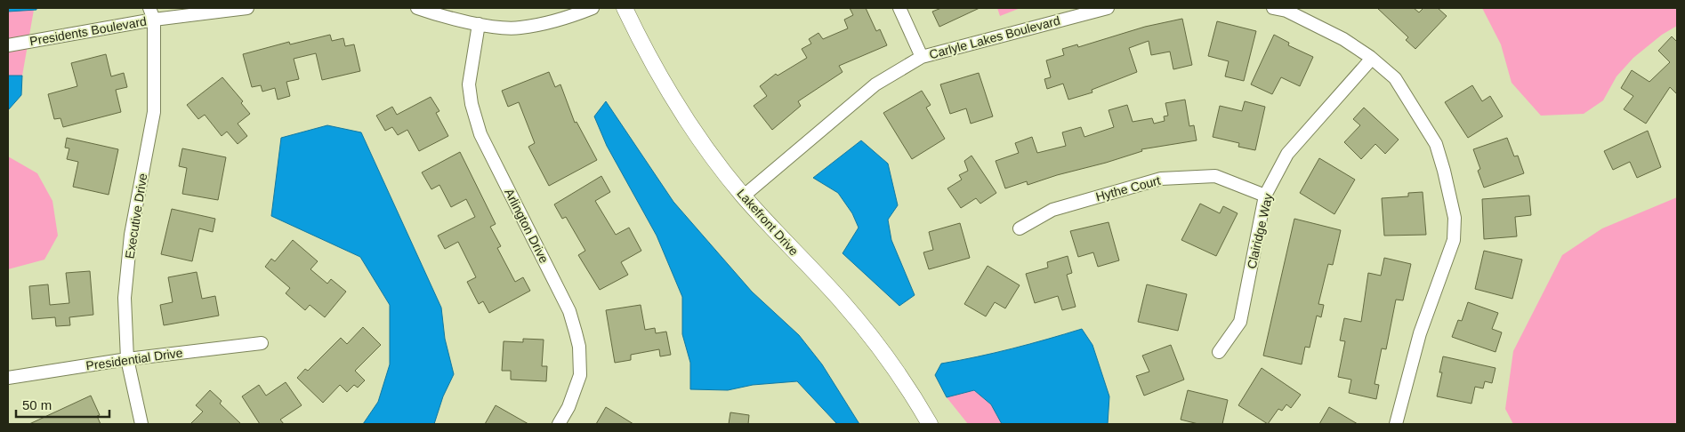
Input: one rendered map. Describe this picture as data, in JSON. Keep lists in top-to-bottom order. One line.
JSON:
{"streets":{"street":["Presidents Boulevard","Carlyle Lakes Boulevard","Hythe Court","Executive Drive","Lakefront Drive","Arlington Drive","Clairidge Way","Presidential Drive"]},"crossings":[["Presidents Boulevard","Executive Drive"],["Carlyle Lakes Boulevard","Lakefront Drive"],["Hythe Court","Clairidge Way"],["Executive Drive","Presidential Drive"]],"scale_bar":"50 m"}
